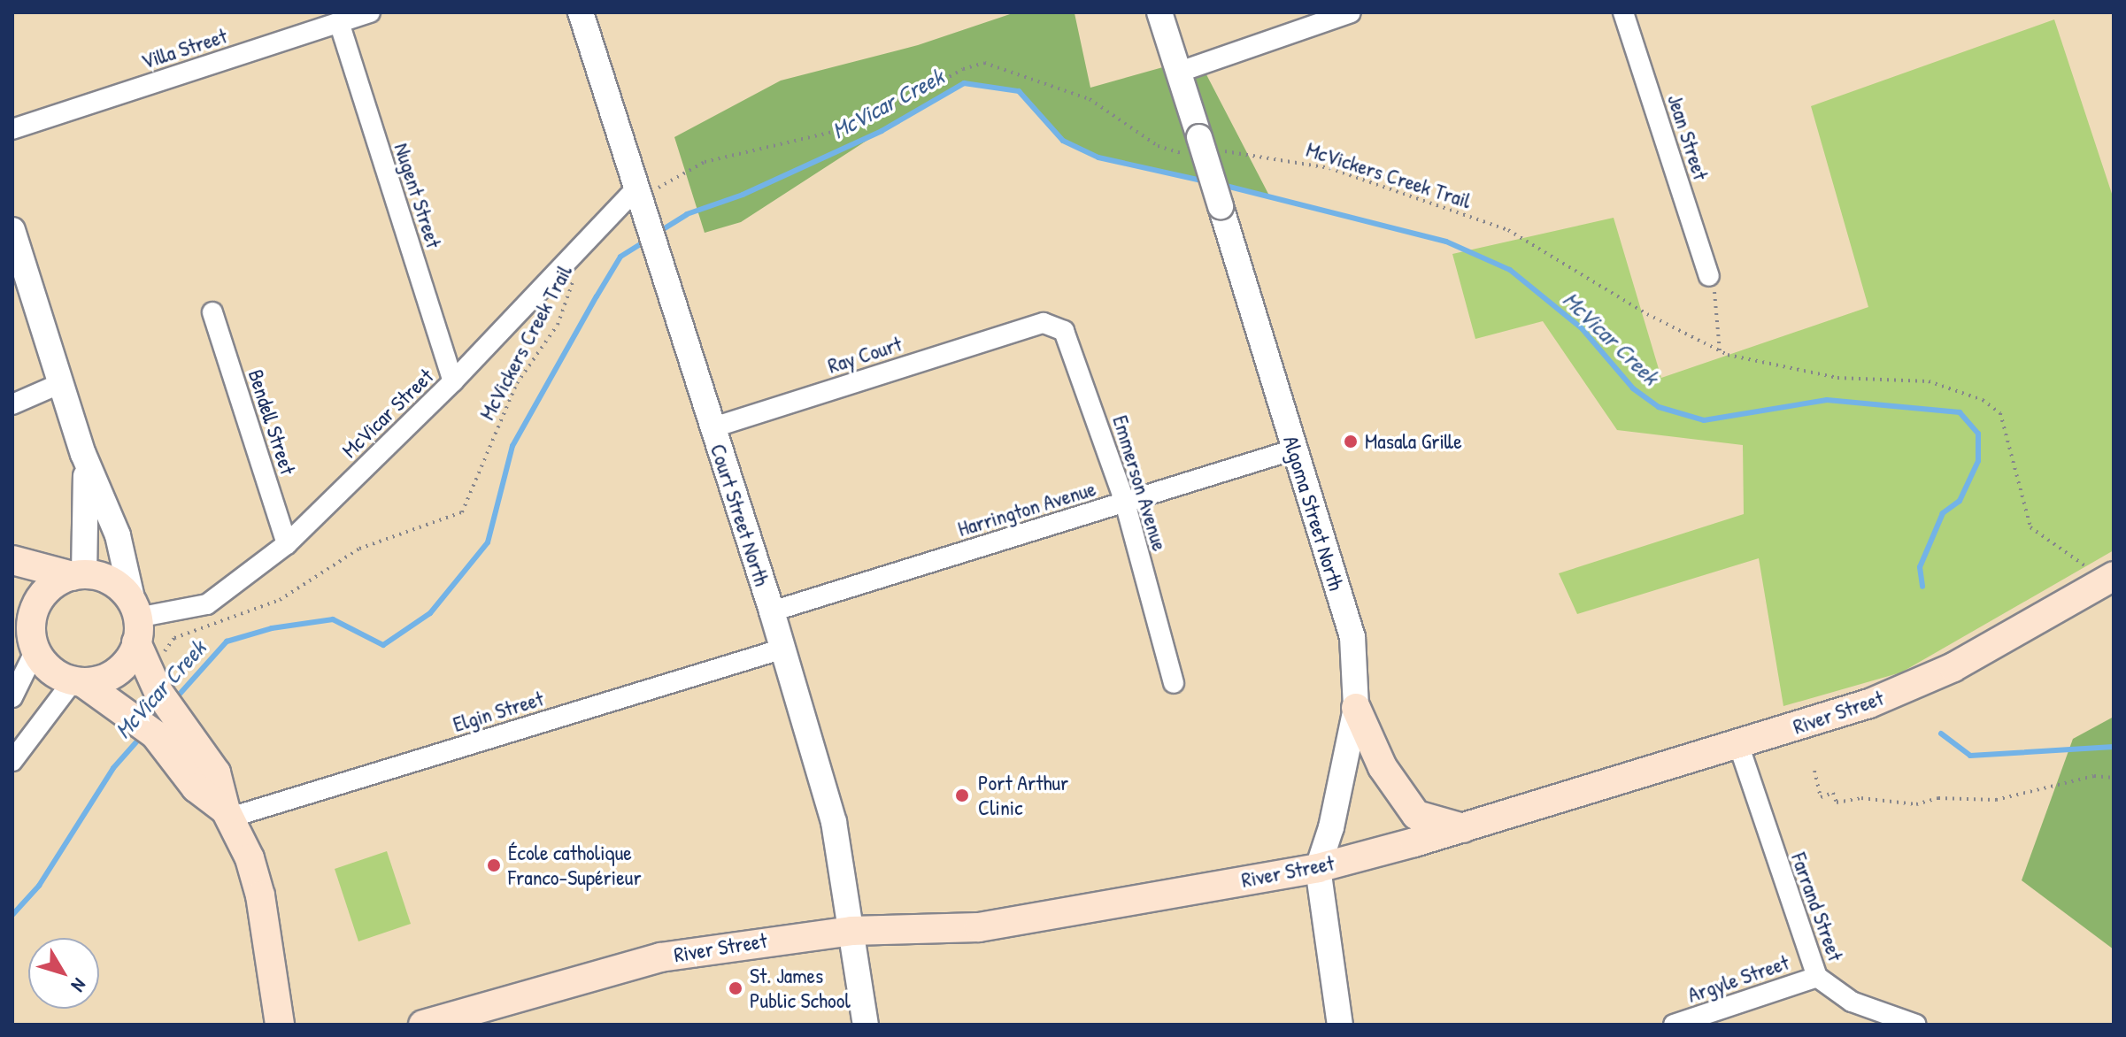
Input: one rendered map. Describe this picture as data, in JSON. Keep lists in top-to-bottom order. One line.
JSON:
{"streets":{"main road":["River Street"],"street":["Villa Street","Jean Street","Nugent Street","Ray Court","McVicar Street","Bendell Street","Emmerson Avenue","Harrington Avenue","Algoma Street North","Court Street North","Elgin Street","Farrand Street","Argyle Street"],"path":["McVickers Creek Trail"]},"crossings":[["Villa Street","Nugent Street"],["McVickers Creek Trail","McVicar Street"],["McVickers Creek Trail","Algoma Street North"],["McVickers Creek Trail","Court Street North"],["McVickers Creek Trail","River Street"],["Nugent Street","McVicar Street"],["Ray Court","Emmerson Avenue"],["Ray Court","Court Street North"],["McVicar Street","Bendell Street"],["McVicar Street","Court Street North"],["Emmerson Avenue","Harrington Avenue"],["Harrington Avenue","Algoma Street North"],["Harrington Avenue","Court Street North"],["Algoma Street North","River Street"],["Court Street North","Elgin Street"],["Court Street North","River Street"],["River Street","Farrand Street"],["Farrand Street","Argyle Street"]],"water":["McVicar Creek"],"places":["Masala Grille","Port Arthur Clinic","École catholique Franco-Supérieur","St. James Public School"],"north":"bottom right"}
